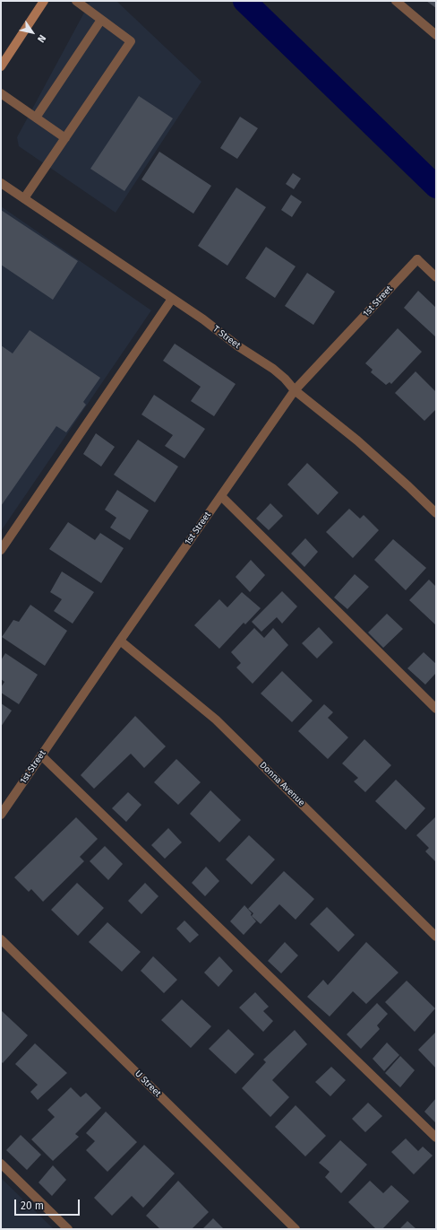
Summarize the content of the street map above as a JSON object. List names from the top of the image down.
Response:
{
  "streets": {
    "street": [
      "1st Street",
      "T Street",
      "Donna Avenue",
      "U Street"
    ]
  },
  "crossings": [
    ["1st Street", "T Street"],
    ["1st Street", "Donna Avenue"]
  ],
  "scale_bar": "20 m",
  "north": "bottom right"
}
